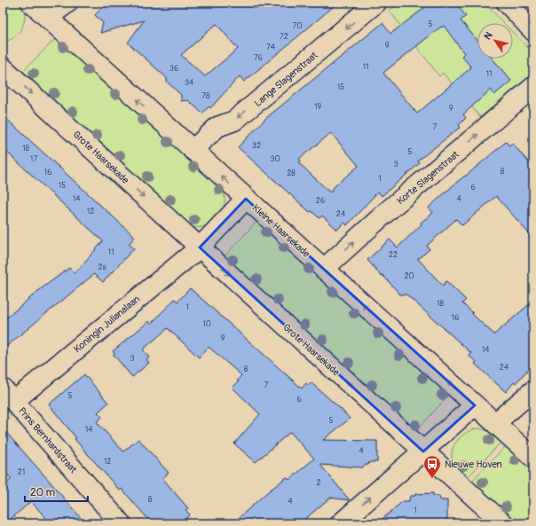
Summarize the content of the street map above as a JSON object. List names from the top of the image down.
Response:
{
  "streets": {
    "street": [
      "Lange Slagenstraat",
      "Grote Haarsekade",
      "Korte Slagenstraat",
      "Kleine Haarsekade",
      "Koningin Julianalaan",
      "Prins Bernhardstraat"
    ]
  },
  "crossings": [
    ["Lange Slagenstraat", "Kleine Haarsekade"],
    ["Grote Haarsekade", "Koningin Julianalaan"],
    ["Korte Slagenstraat", "Kleine Haarsekade"],
    ["Koningin Julianalaan", "Prins Bernhardstraat"]
  ],
  "one_way": [
    "Lange Slagenstraat",
    "Grote Haarsekade",
    "Korte Slagenstraat",
    "Kleine Haarsekade"
  ],
  "places": {
    "bus stop": ["Nieuwe Hoven"]
  },
  "house_numbers": [
    "5",
    "70",
    "72",
    "9",
    "74",
    "76",
    "11",
    "36",
    "11",
    "34",
    "15",
    "78",
    "19",
    "9",
    "7",
    "32",
    "18",
    "5",
    "17",
    "30",
    "3",
    "8",
    "16",
    "28",
    "1",
    "15",
    "6",
    "14",
    "4",
    "26",
    "12",
    "24",
    "11",
    "22",
    "2a",
    "20",
    "18",
    "1",
    "16",
    "10",
    "9",
    "14",
    "3",
    "24",
    "8",
    "7",
    "5",
    "6",
    "5",
    "14",
    "4",
    "12",
    "21",
    "2",
    "8",
    "4",
    "1"
  ],
  "scale_bar": "20 m",
  "north": "top left"
}
